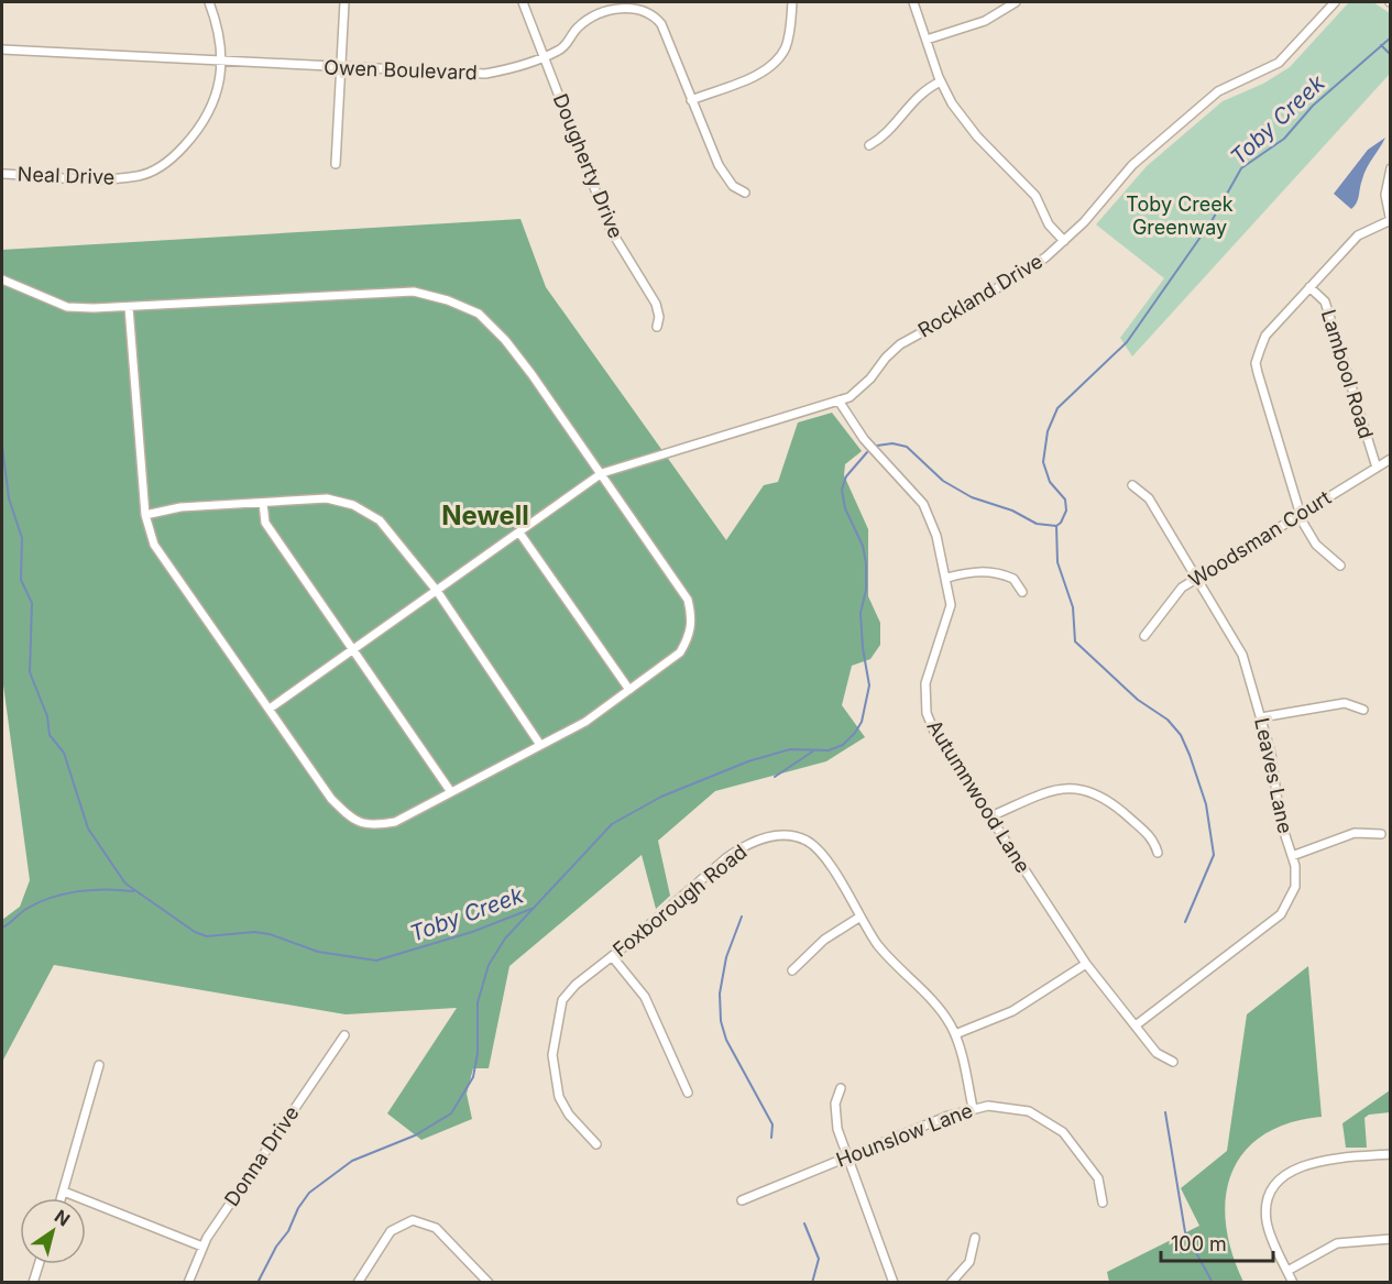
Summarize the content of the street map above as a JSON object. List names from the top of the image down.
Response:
{
  "streets": {
    "street": [
      "Owen Boulevard",
      "Dougherty Drive",
      "Neal Drive",
      "Rockland Drive",
      "Lambool Road",
      "Woodsman Court",
      "Leaves Lane",
      "Autumnwood Lane",
      "Foxborough Road",
      "Hounslow Lane",
      "Donna Drive"
    ]
  },
  "crossings": [
    ["Owen Boulevard", "Dougherty Drive"],
    ["Owen Boulevard", "Neal Drive"],
    ["Rockland Drive", "Autumnwood Lane"],
    ["Lambool Road", "Woodsman Court"],
    ["Woodsman Court", "Leaves Lane"],
    ["Leaves Lane", "Autumnwood Lane"],
    ["Foxborough Road", "Hounslow Lane"]
  ],
  "districts": ["Newell"],
  "water": ["Toby Creek"],
  "parks": ["Toby Creek Greenway"],
  "scale_bar": "100 m",
  "north": "top right"
}
